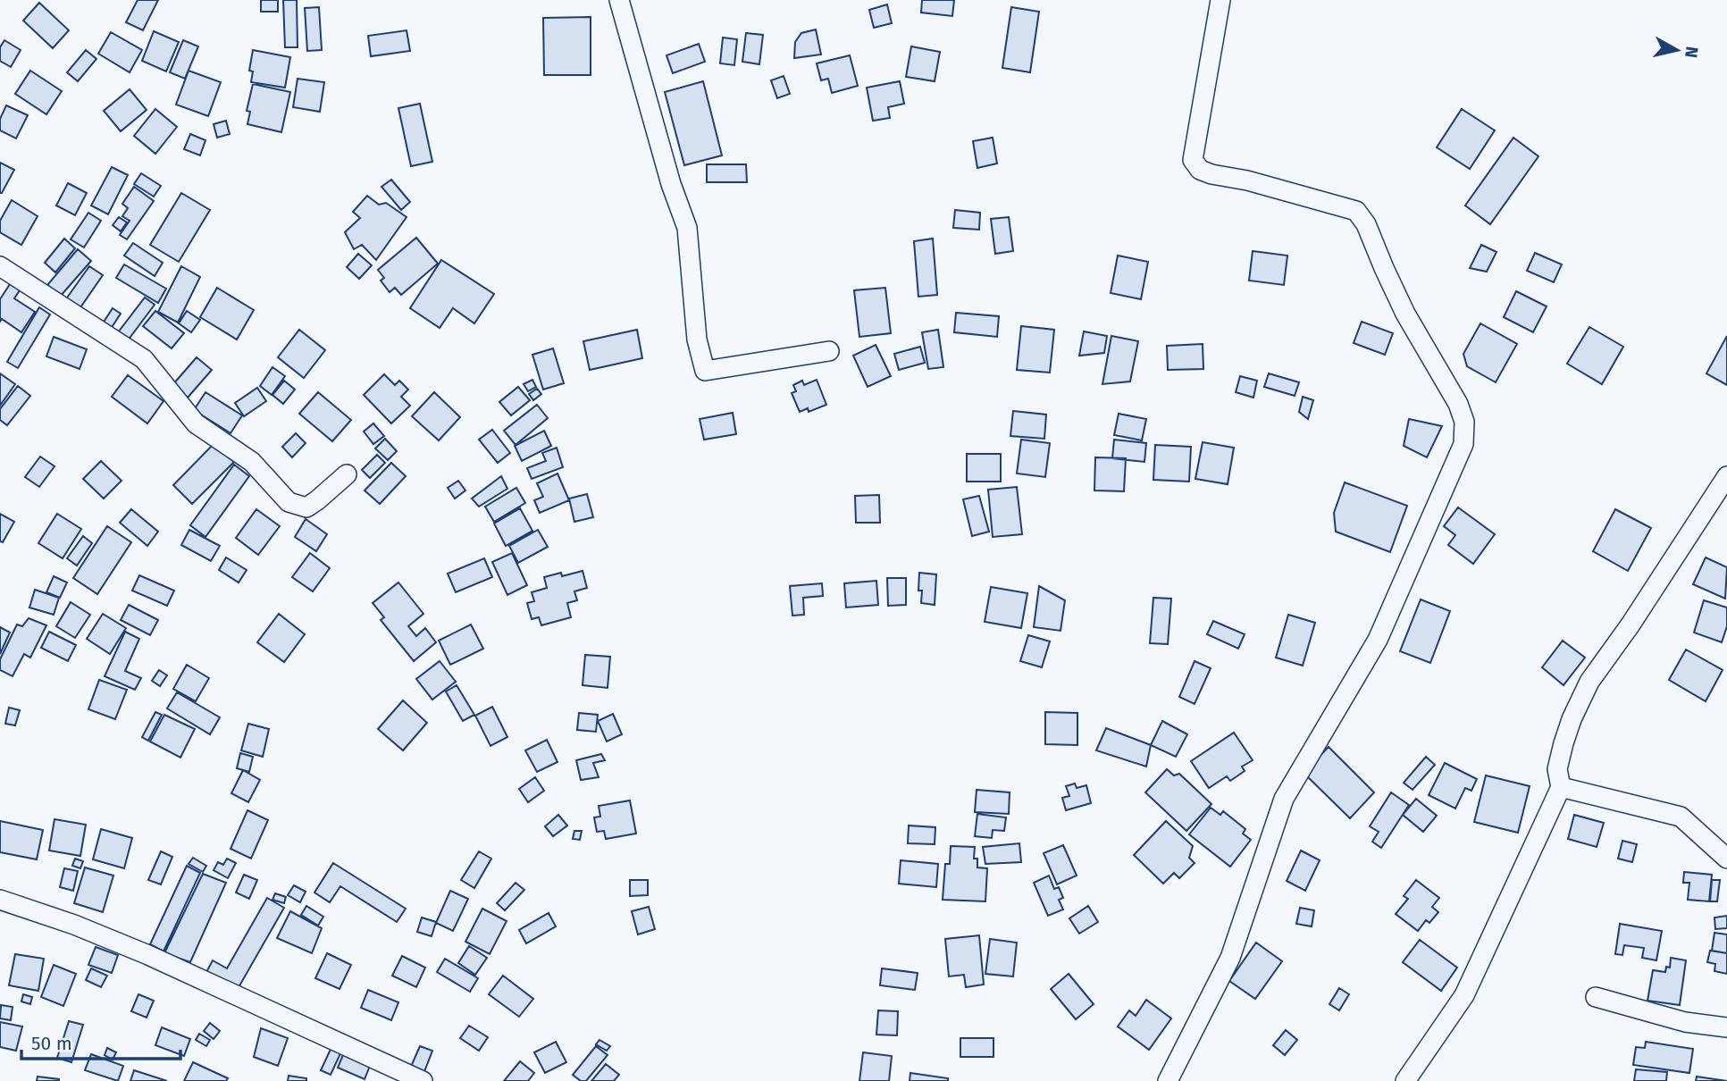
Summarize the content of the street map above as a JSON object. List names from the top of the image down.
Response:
{
  "scale_bar": "50 m",
  "north": "right"
}
